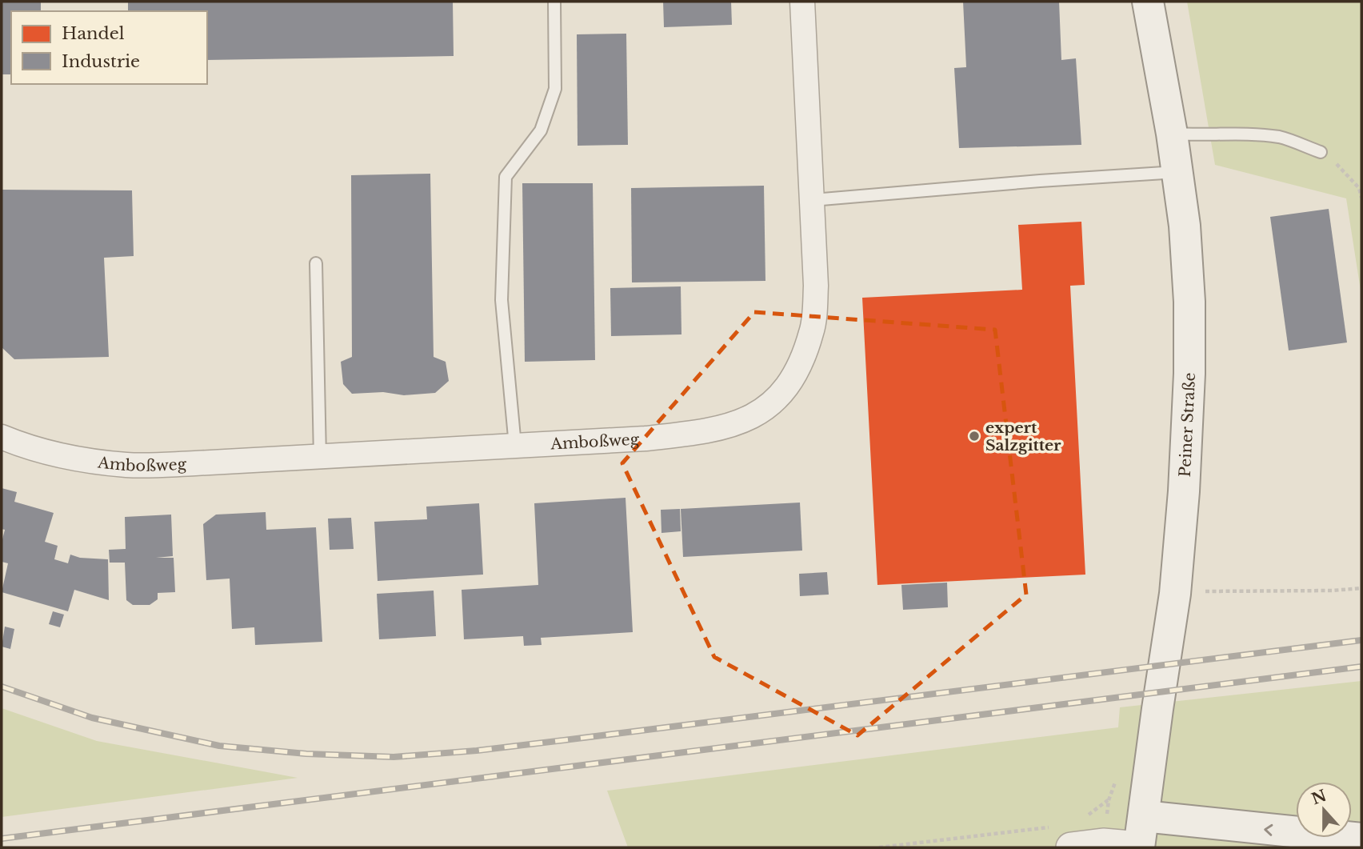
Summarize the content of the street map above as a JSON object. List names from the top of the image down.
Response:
{
  "streets": {
    "main road": ["Peiner Straße"],
    "street": ["Amboßweg"]
  },
  "places": ["expert Salzgitter"],
  "legend": ["Handel", "Industrie"],
  "north": "top"
}
